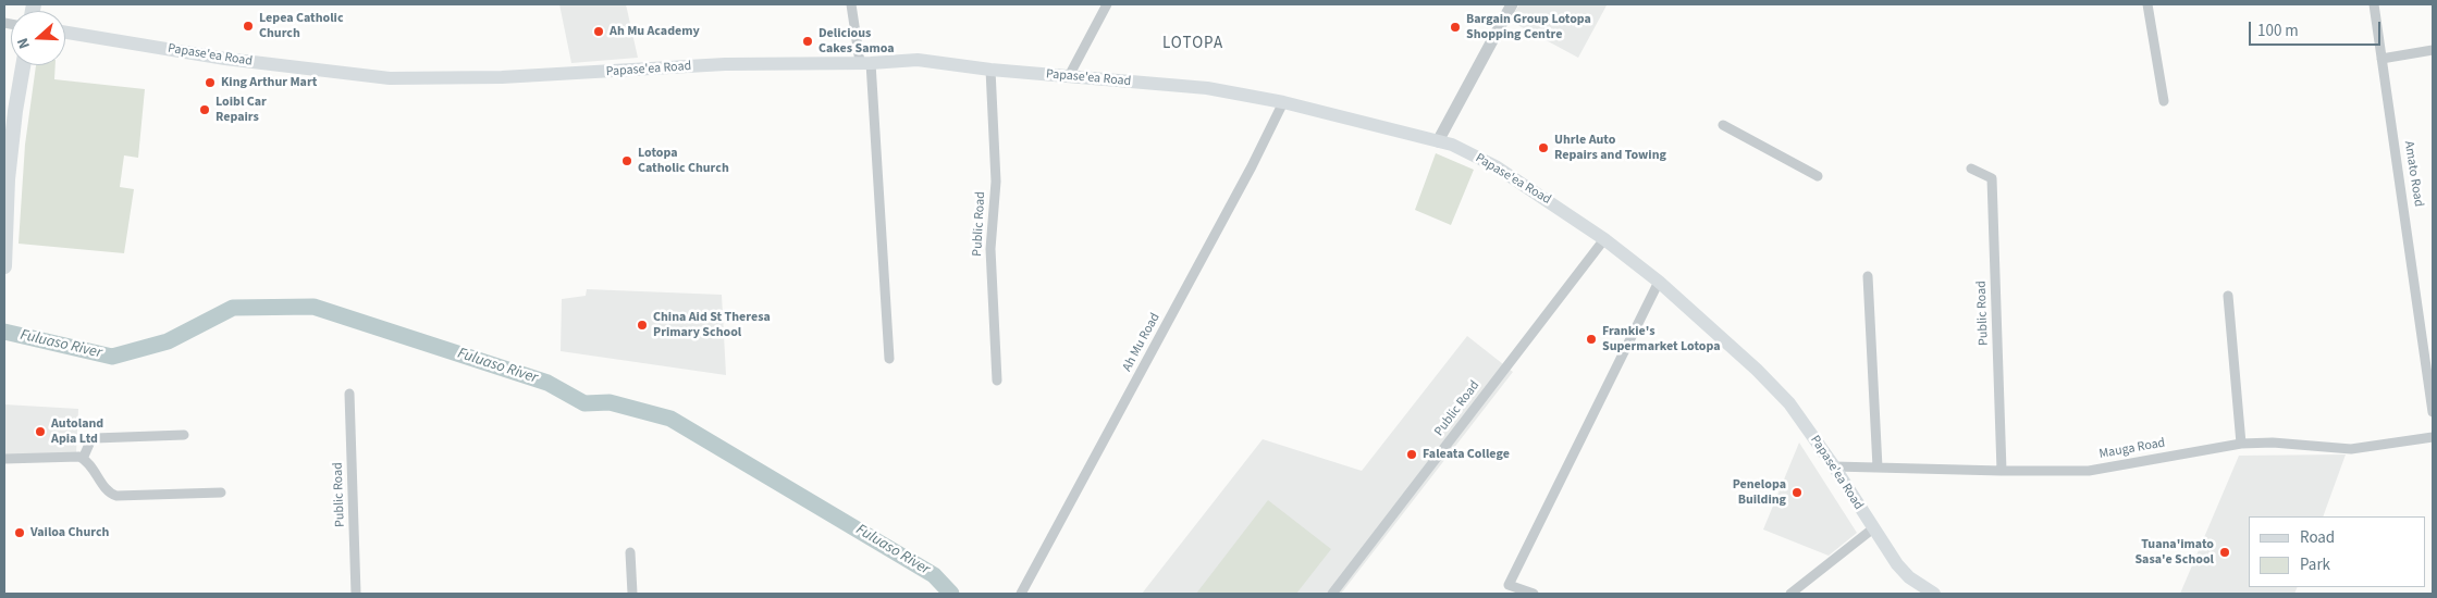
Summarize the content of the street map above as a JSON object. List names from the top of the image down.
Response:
{
  "streets": {
    "main road": ["Papase'ea Road"],
    "street": [
      "Amato Road",
      "Public Road",
      "Ah Mu Road",
      "Mauga Road"
    ]
  },
  "crossings": [
    ["Papase'ea Road", "Public Road"],
    ["Papase'ea Road", "Ah Mu Road"],
    ["Papase'ea Road", "Mauga Road"],
    ["Public Road", "Mauga Road"]
  ],
  "districts": ["LOTOPA"],
  "water": ["Fuluaso River"],
  "places": [
    "Lepea Catholic Church",
    "Bargain Group Lotopa Shopping Centre",
    "Ah Mu Academy",
    "Delicious Cakes Samoa",
    "King Arthur Mart",
    "Loibl Car Repairs",
    "Uhrle Auto Repairs and Towing",
    "Lotopa Catholic Church",
    "China Aid St Theresa Primary School",
    "Frankie's Supermarket Lotopa",
    "Autoland Apia Ltd",
    "Faleata College",
    "Penelopa Building",
    "Vailoa Church",
    "Tuana'imato Sasa'e School"
  ],
  "legend": ["Road", "Park"],
  "scale_bar": "100 m",
  "north": "left"
}
